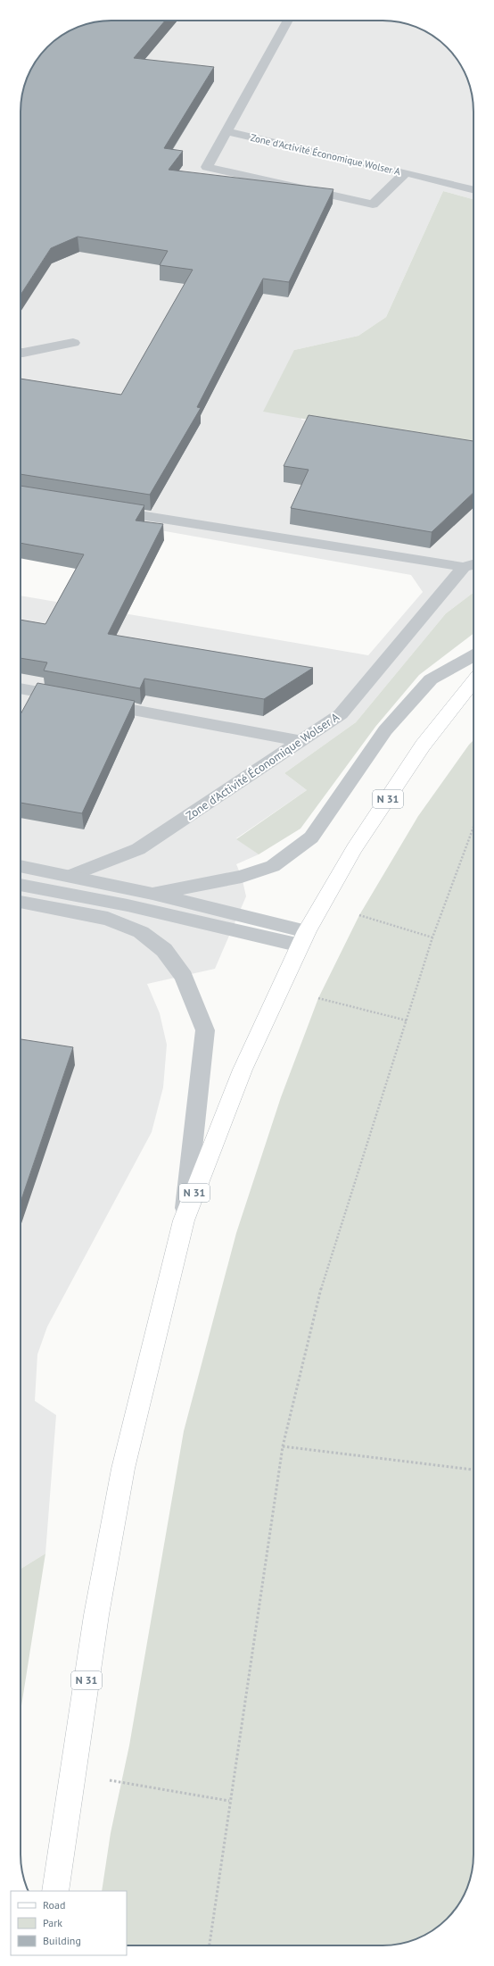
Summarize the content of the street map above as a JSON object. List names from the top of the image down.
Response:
{
  "streets": {
    "main road": ["N 31"],
    "street": ["Zone d'Activité Économique Wolser A"]
  },
  "legend": ["Road", "Park", "Building"]
}
